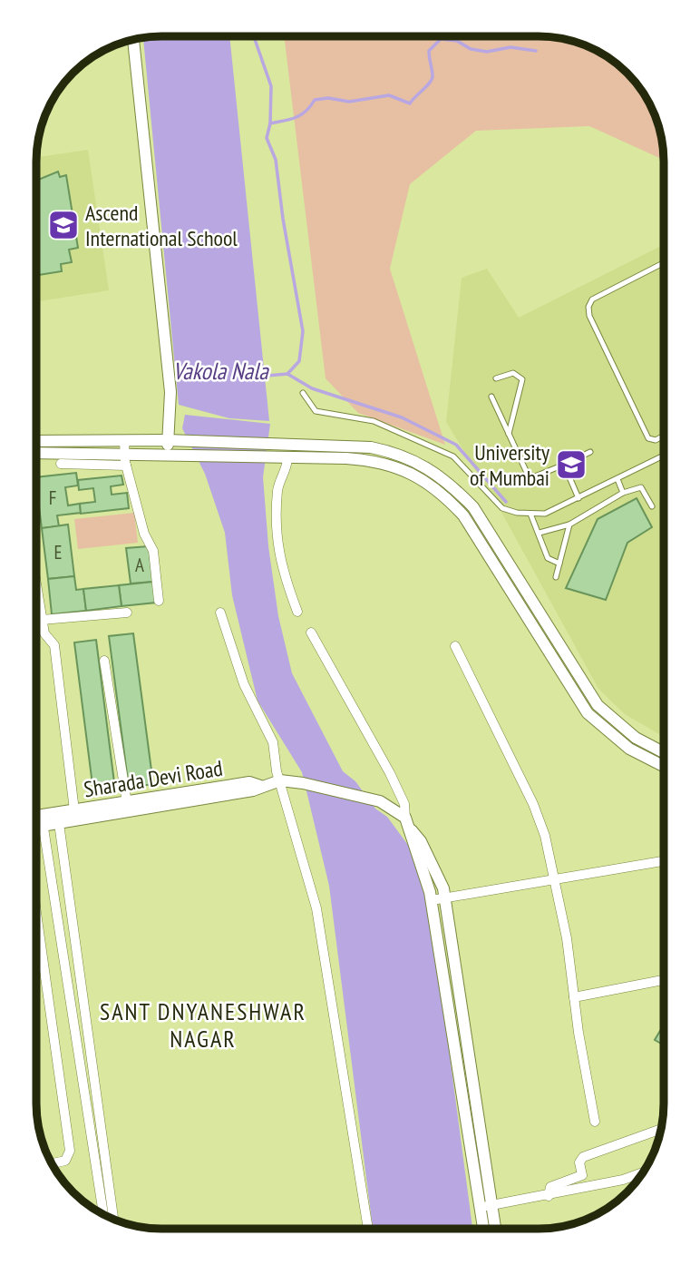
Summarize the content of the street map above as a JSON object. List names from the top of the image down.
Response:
{
  "streets": {
    "street": ["Sharada Devi Road"]
  },
  "districts": ["SANT DNYANESHWAR NAGAR"],
  "water": ["Vakola Nala"],
  "places": {
    "school or university": ["Ascend International School", "University of Mumbai"]
  },
  "house_numbers": ["F", "E", "A"]
}
